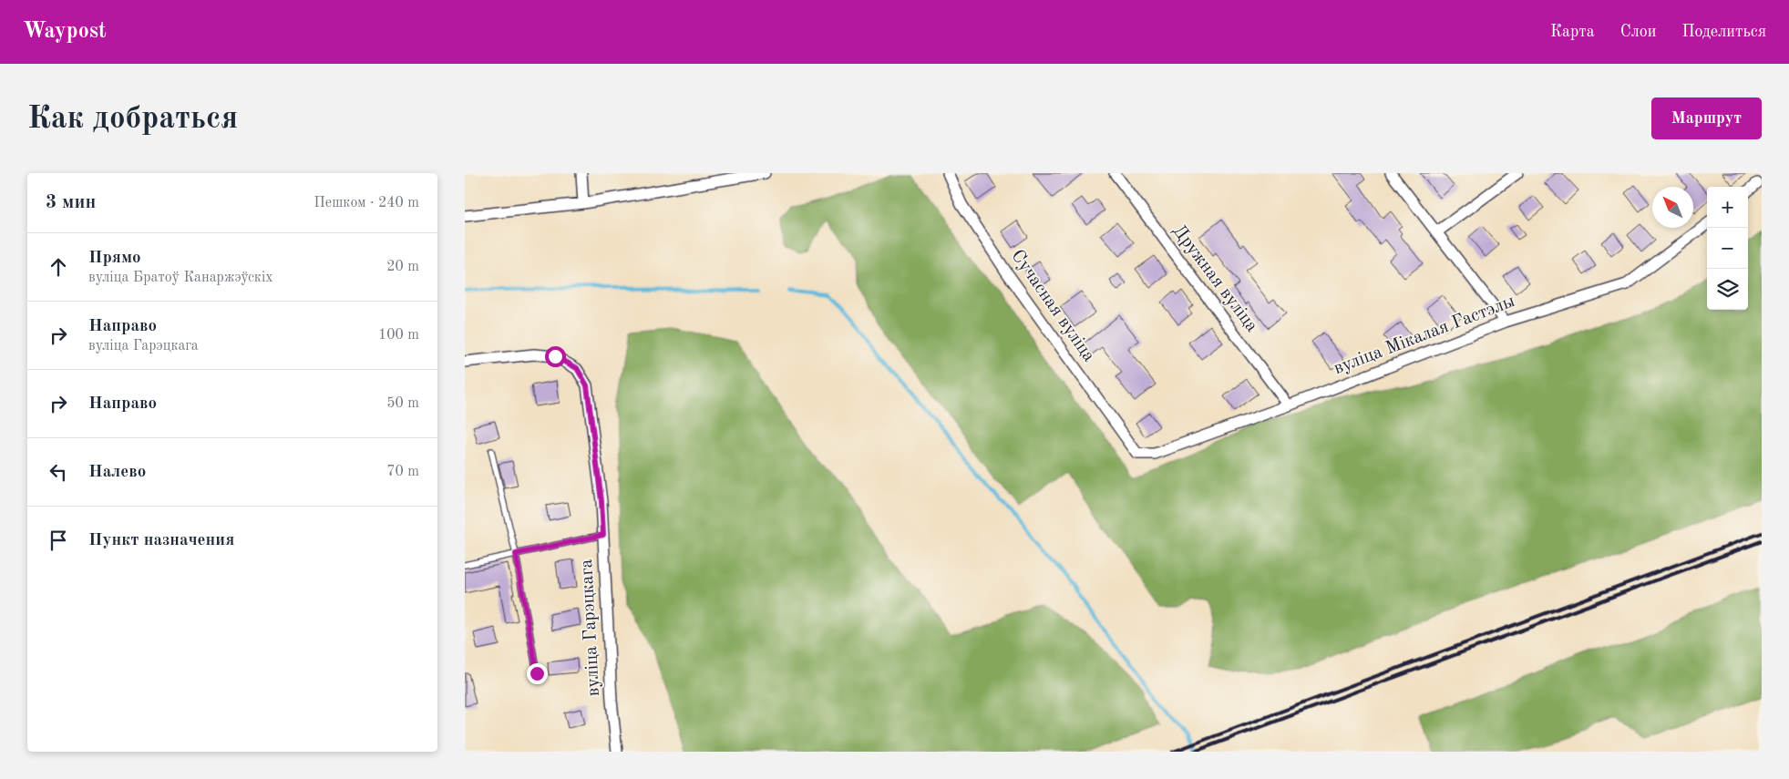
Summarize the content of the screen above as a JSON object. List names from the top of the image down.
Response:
{
  "streets": {
    "street": [
      "Дружная вуліца",
      "Сучасная вуліца",
      "вуліца Мікалая Гастэлы",
      "вуліца Гарэцкага"
    ]
  },
  "crossings": [
    ["Дружная вуліца", "вуліца Мікалая Гастэлы"],
    ["Сучасная вуліца", "вуліца Мікалая Гастэлы"]
  ],
  "north": "top left",
  "page": {
    "header": "Waypost",
    "nav": ["Карта", "Слои", "Поделиться"],
    "buttons": "Маршрут",
    "title": "Как добраться",
    "heading": ["3 мин", "Пешком · 240 m"],
    "map_buttons": ["+", "−"],
    "list": [
      ["Прямо", "вуліца Братоў Канаржэўскіх", "20 m"],
      ["Направо", "вуліца Гарэцкага", "100 m"],
      ["Направо", "50 m"],
      ["Налево", "70 m"],
      "Пункт назначения"
    ]
  }
}
